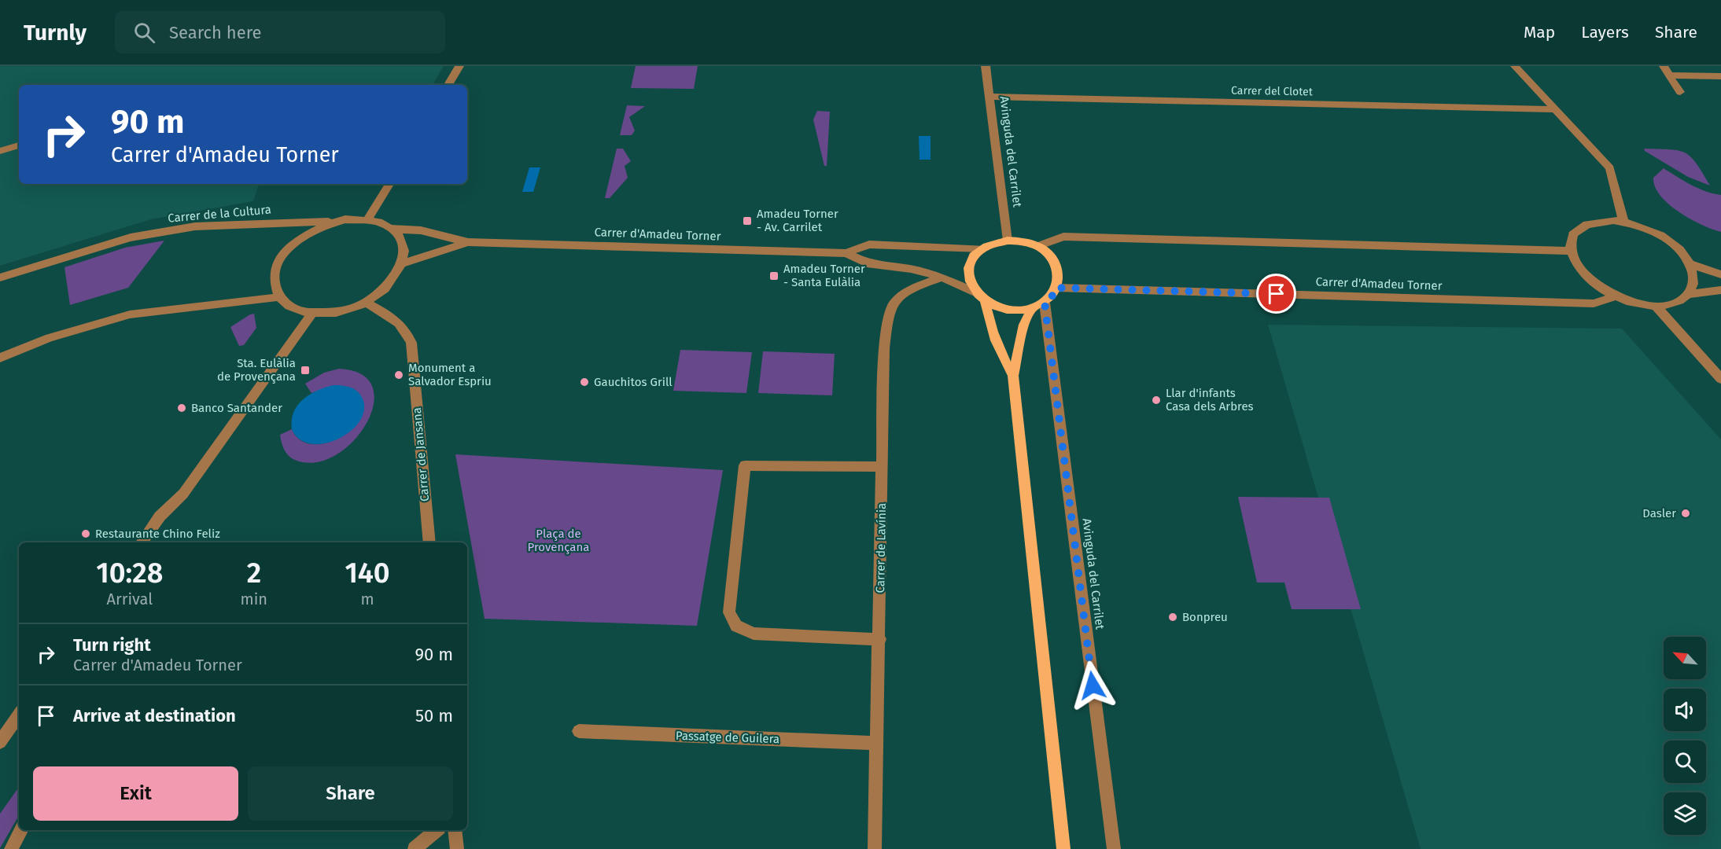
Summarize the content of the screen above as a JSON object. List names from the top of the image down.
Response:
{
  "streets": {
    "street": [
      "Carrer del Clotet",
      "Avinguda del Carrilet",
      "Carrer de la Cultura",
      "Carrer d'Amadeu Torner",
      "Carrer de Jansana",
      "Carrer de Lavínia",
      "Passatge de Guilera"
    ]
  },
  "crossings": [
    ["Carrer del Clotet", "Avinguda del Carrilet"],
    ["Avinguda del Carrilet", "Carrer d'Amadeu Torner"],
    ["Carrer de la Cultura", "Carrer d'Amadeu Torner"],
    ["Carrer de la Cultura", "Carrer de Jansana"],
    ["Carrer d'Amadeu Torner", "Carrer de Jansana"],
    ["Carrer d'Amadeu Torner", "Carrer de Lavínia"],
    ["Carrer de Lavínia", "Passatge de Guilera"]
  ],
  "parks": ["Plaça de Provençana"],
  "places": {
    "transit": ["Amadeu Torner - Av. Carrilet", "Amadeu Torner - Santa Eulàlia", "Sta. Eulàlia de Provençana"],
    "other": [
      "Monument a Salvador Espriu",
      "Gauchitos Grill",
      "Llar d'infants Casa dels Arbres",
      "Banco Santander",
      "Dasler",
      "Restaurante Chino Feliz",
      "Bonpreu"
    ]
  },
  "north": "top left",
  "page": {
    "header": "Turnly",
    "search": "Search here",
    "nav": ["Map", "Layers", "Share"],
    "turn": ["90 m", "Carrer d'Amadeu Torner"],
    "eta": [
      "10:28",
      "Arrival",
      "2",
      "min",
      "140",
      "m"
    ],
    "list": [
      {
        "name": "Turn right",
        "note": "Carrer d'Amadeu Torner",
        "value": "90 m"
      },
      {
        "name": "Arrive at destination",
        "value": "50 m"
      }
    ],
    "buttons": ["Exit", "Share"]
  }
}
